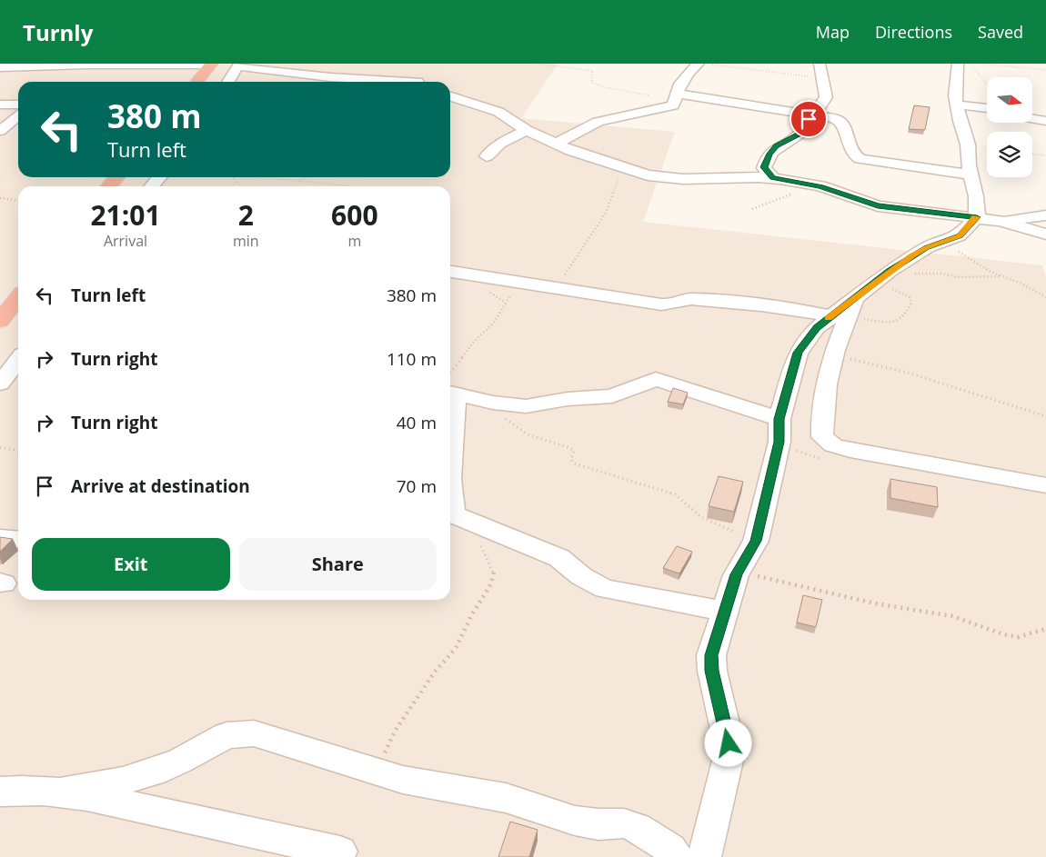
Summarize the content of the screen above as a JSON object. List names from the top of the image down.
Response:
{
  "north": "right",
  "page": {
    "header": "Turnly",
    "nav": ["Map", "Directions", "Saved"],
    "turn": ["380 m", "Turn left"],
    "eta": [
      "21:01",
      "Arrival",
      "2",
      "min",
      "600",
      "m"
    ],
    "list": [
      {
        "name": "Turn left",
        "value": "380 m"
      },
      {
        "name": "Turn right",
        "value": "110 m"
      },
      {
        "name": "Turn right",
        "value": "40 m"
      },
      {
        "name": "Arrive at destination",
        "value": "70 m"
      }
    ],
    "buttons": ["Exit", "Share"]
  }
}
